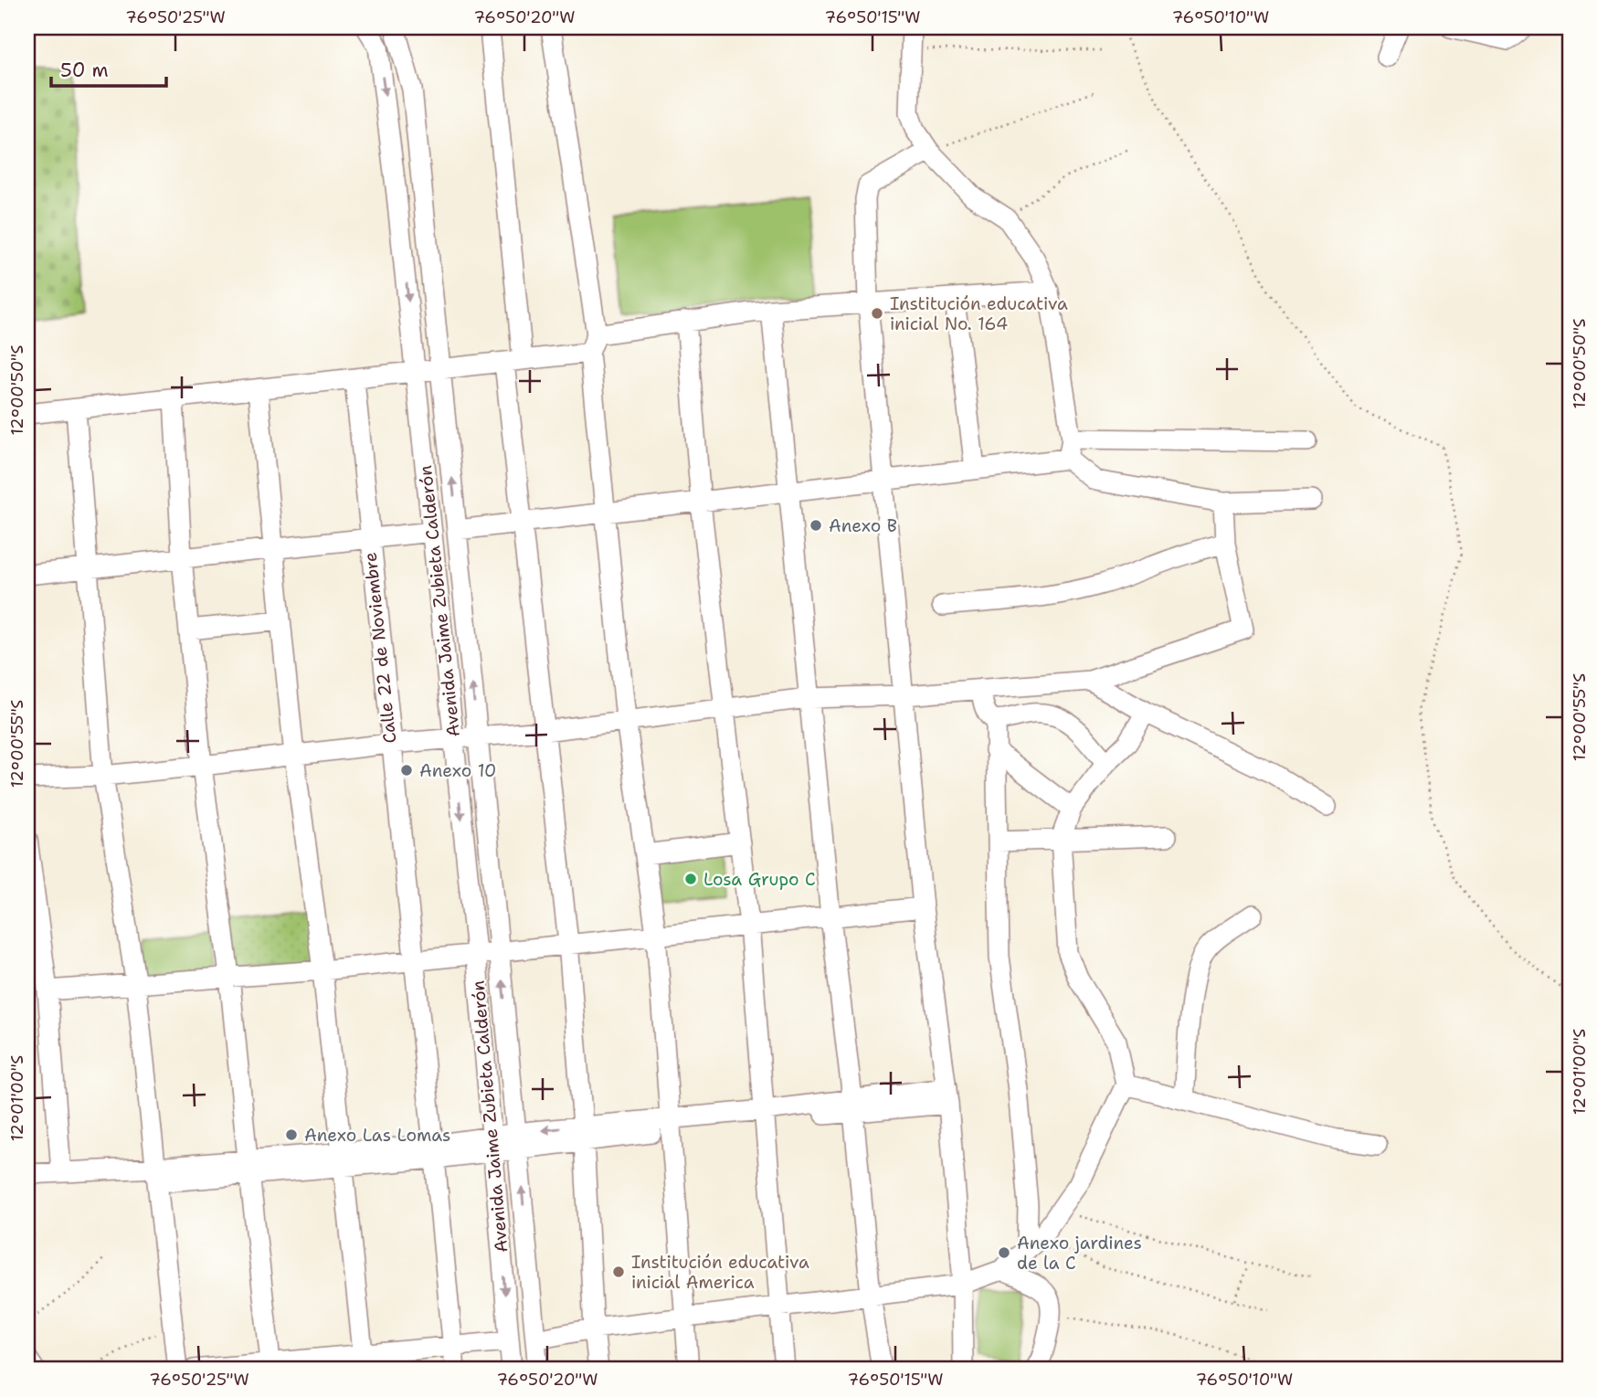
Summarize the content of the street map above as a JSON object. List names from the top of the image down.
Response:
{
  "streets": {
    "street": ["Avenida Jaime Zubieta Calderón", "Calle 22 de Noviembre"]
  },
  "places": [
    "Institución educativa inicial No. 164",
    "Anexo B",
    "Anexo 10",
    "Losa Grupo C",
    "Anexo Las Lomas",
    "Anexo jardines de la C",
    "Institución educativa inicial America"
  ],
  "scale_bar": "50 m",
  "coordinates": [
    "76°50'25\"W",
    "76°50'20\"W",
    "76°50'15\"W",
    "76°50'10\"W",
    "12°00'50\"S",
    "12°00'55\"S",
    "12°01'00\"S"
  ]
}
